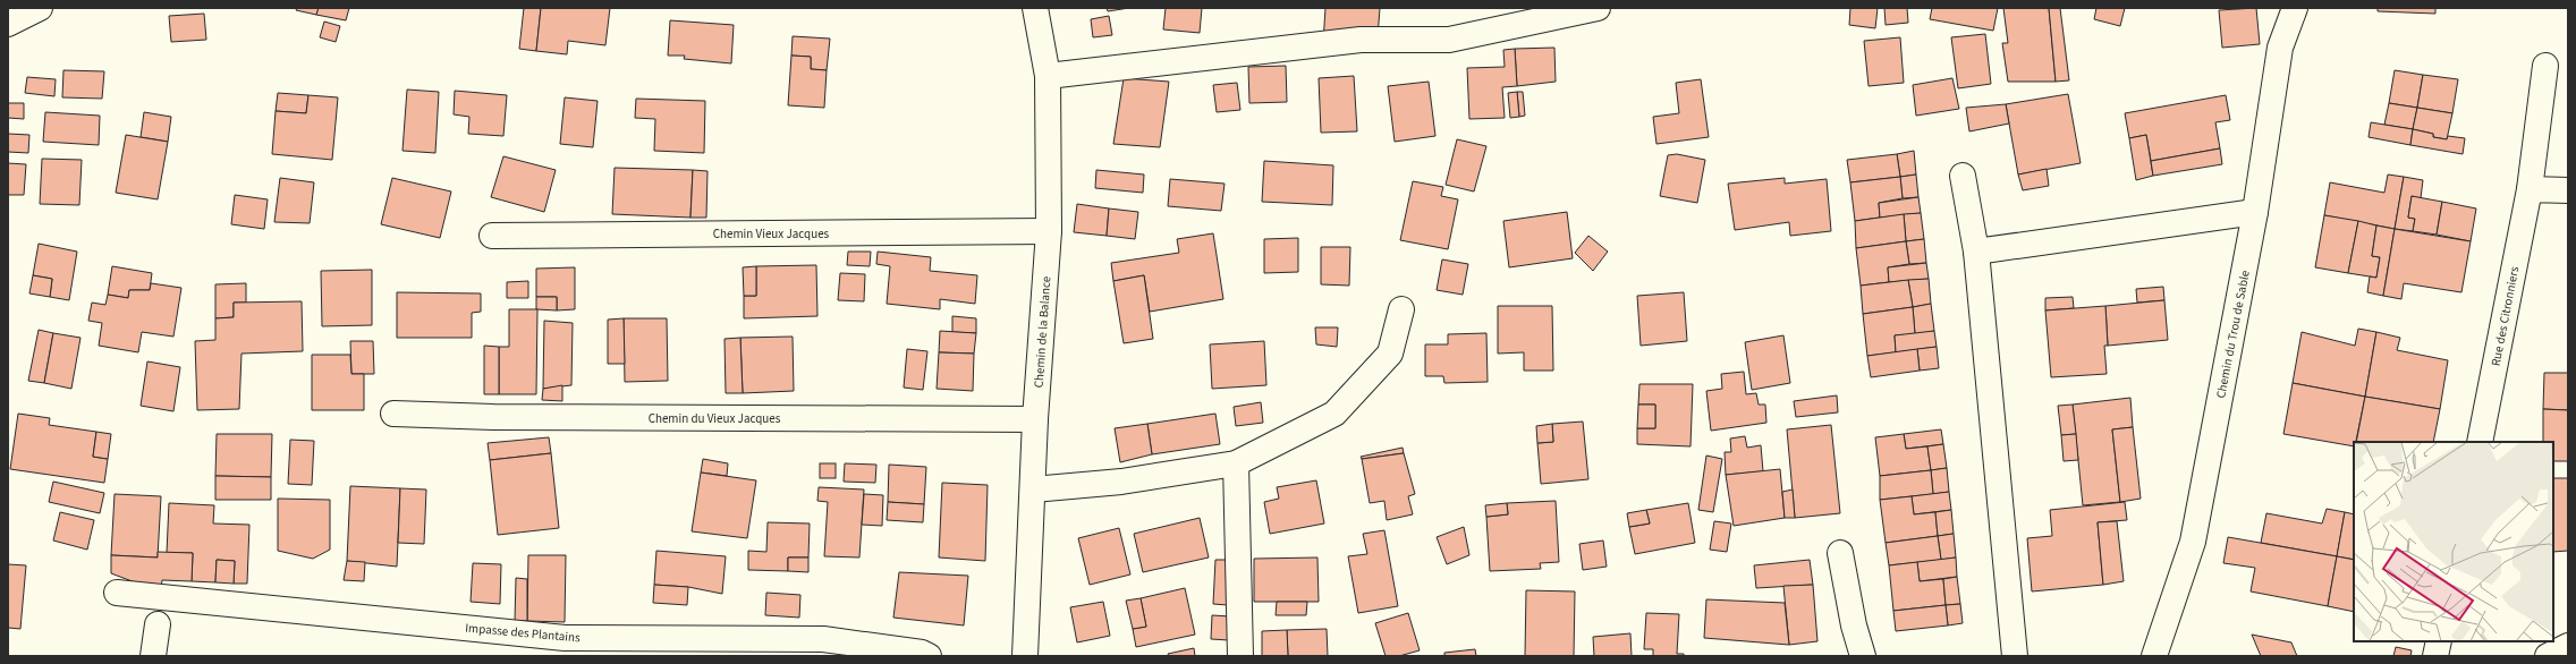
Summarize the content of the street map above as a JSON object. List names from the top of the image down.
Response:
{
  "streets": {
    "street": [
      "Chemin Vieux Jacques",
      "Rue des Citronniers",
      "Chemin de la Balance",
      "Chemin du Trou de Sable",
      "Chemin du Vieux Jacques",
      "Impasse des Plantains"
    ]
  },
  "crossings": [
    ["Chemin Vieux Jacques", "Chemin de la Balance"],
    ["Chemin de la Balance", "Chemin du Vieux Jacques"]
  ]
}
